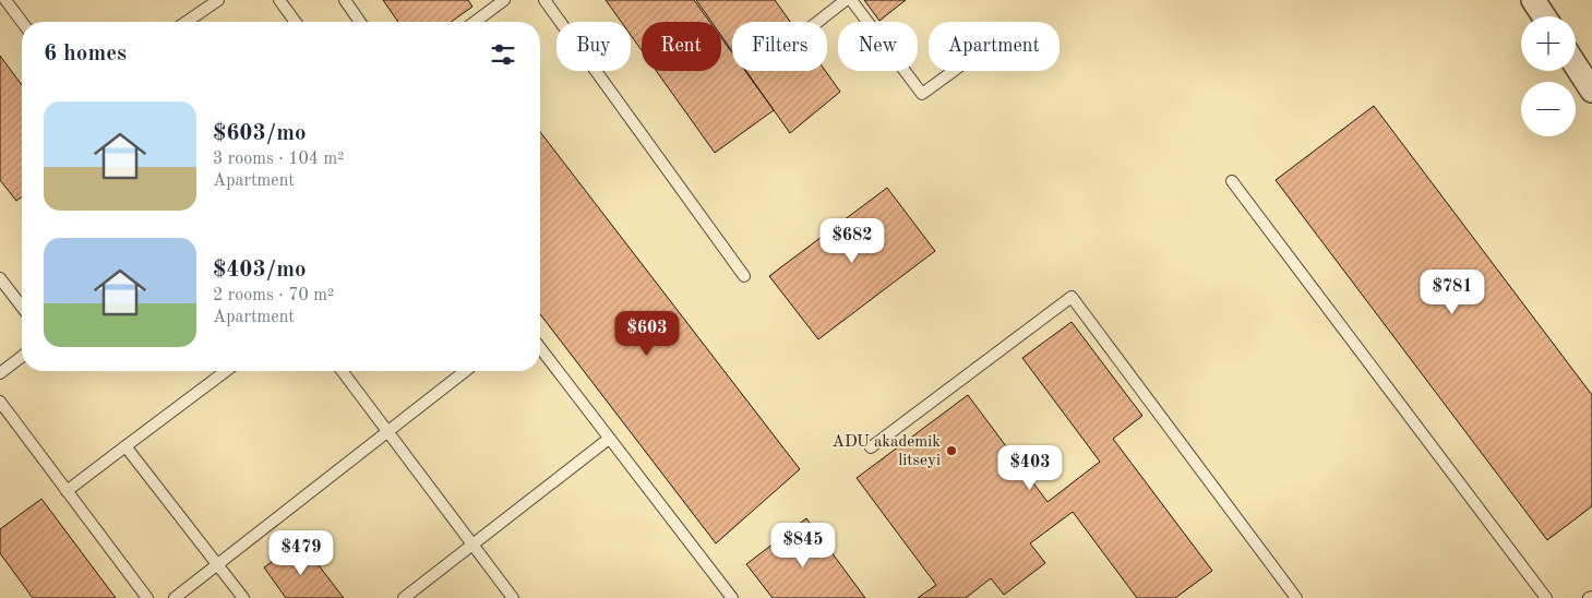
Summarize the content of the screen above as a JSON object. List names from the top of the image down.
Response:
{
  "places": ["ADU akademik litseyi"],
  "page": {
    "map_buttons": ["+", "−"],
    "chip": [
      "Buy",
      "Rent",
      "Filters",
      "New",
      "Apartment"
    ],
    "heading": "6 homes",
    "list": [
      {
        "name": "$603/mo",
        "note": "3 rooms · 104 m² · Apartment"
      },
      {
        "name": "$403/mo",
        "note": "2 rooms · 70 m² · Apartment"
      }
    ],
    "price": [
      "$682",
      "$781",
      "$603",
      "$403",
      "$845",
      "$479"
    ]
  }
}
